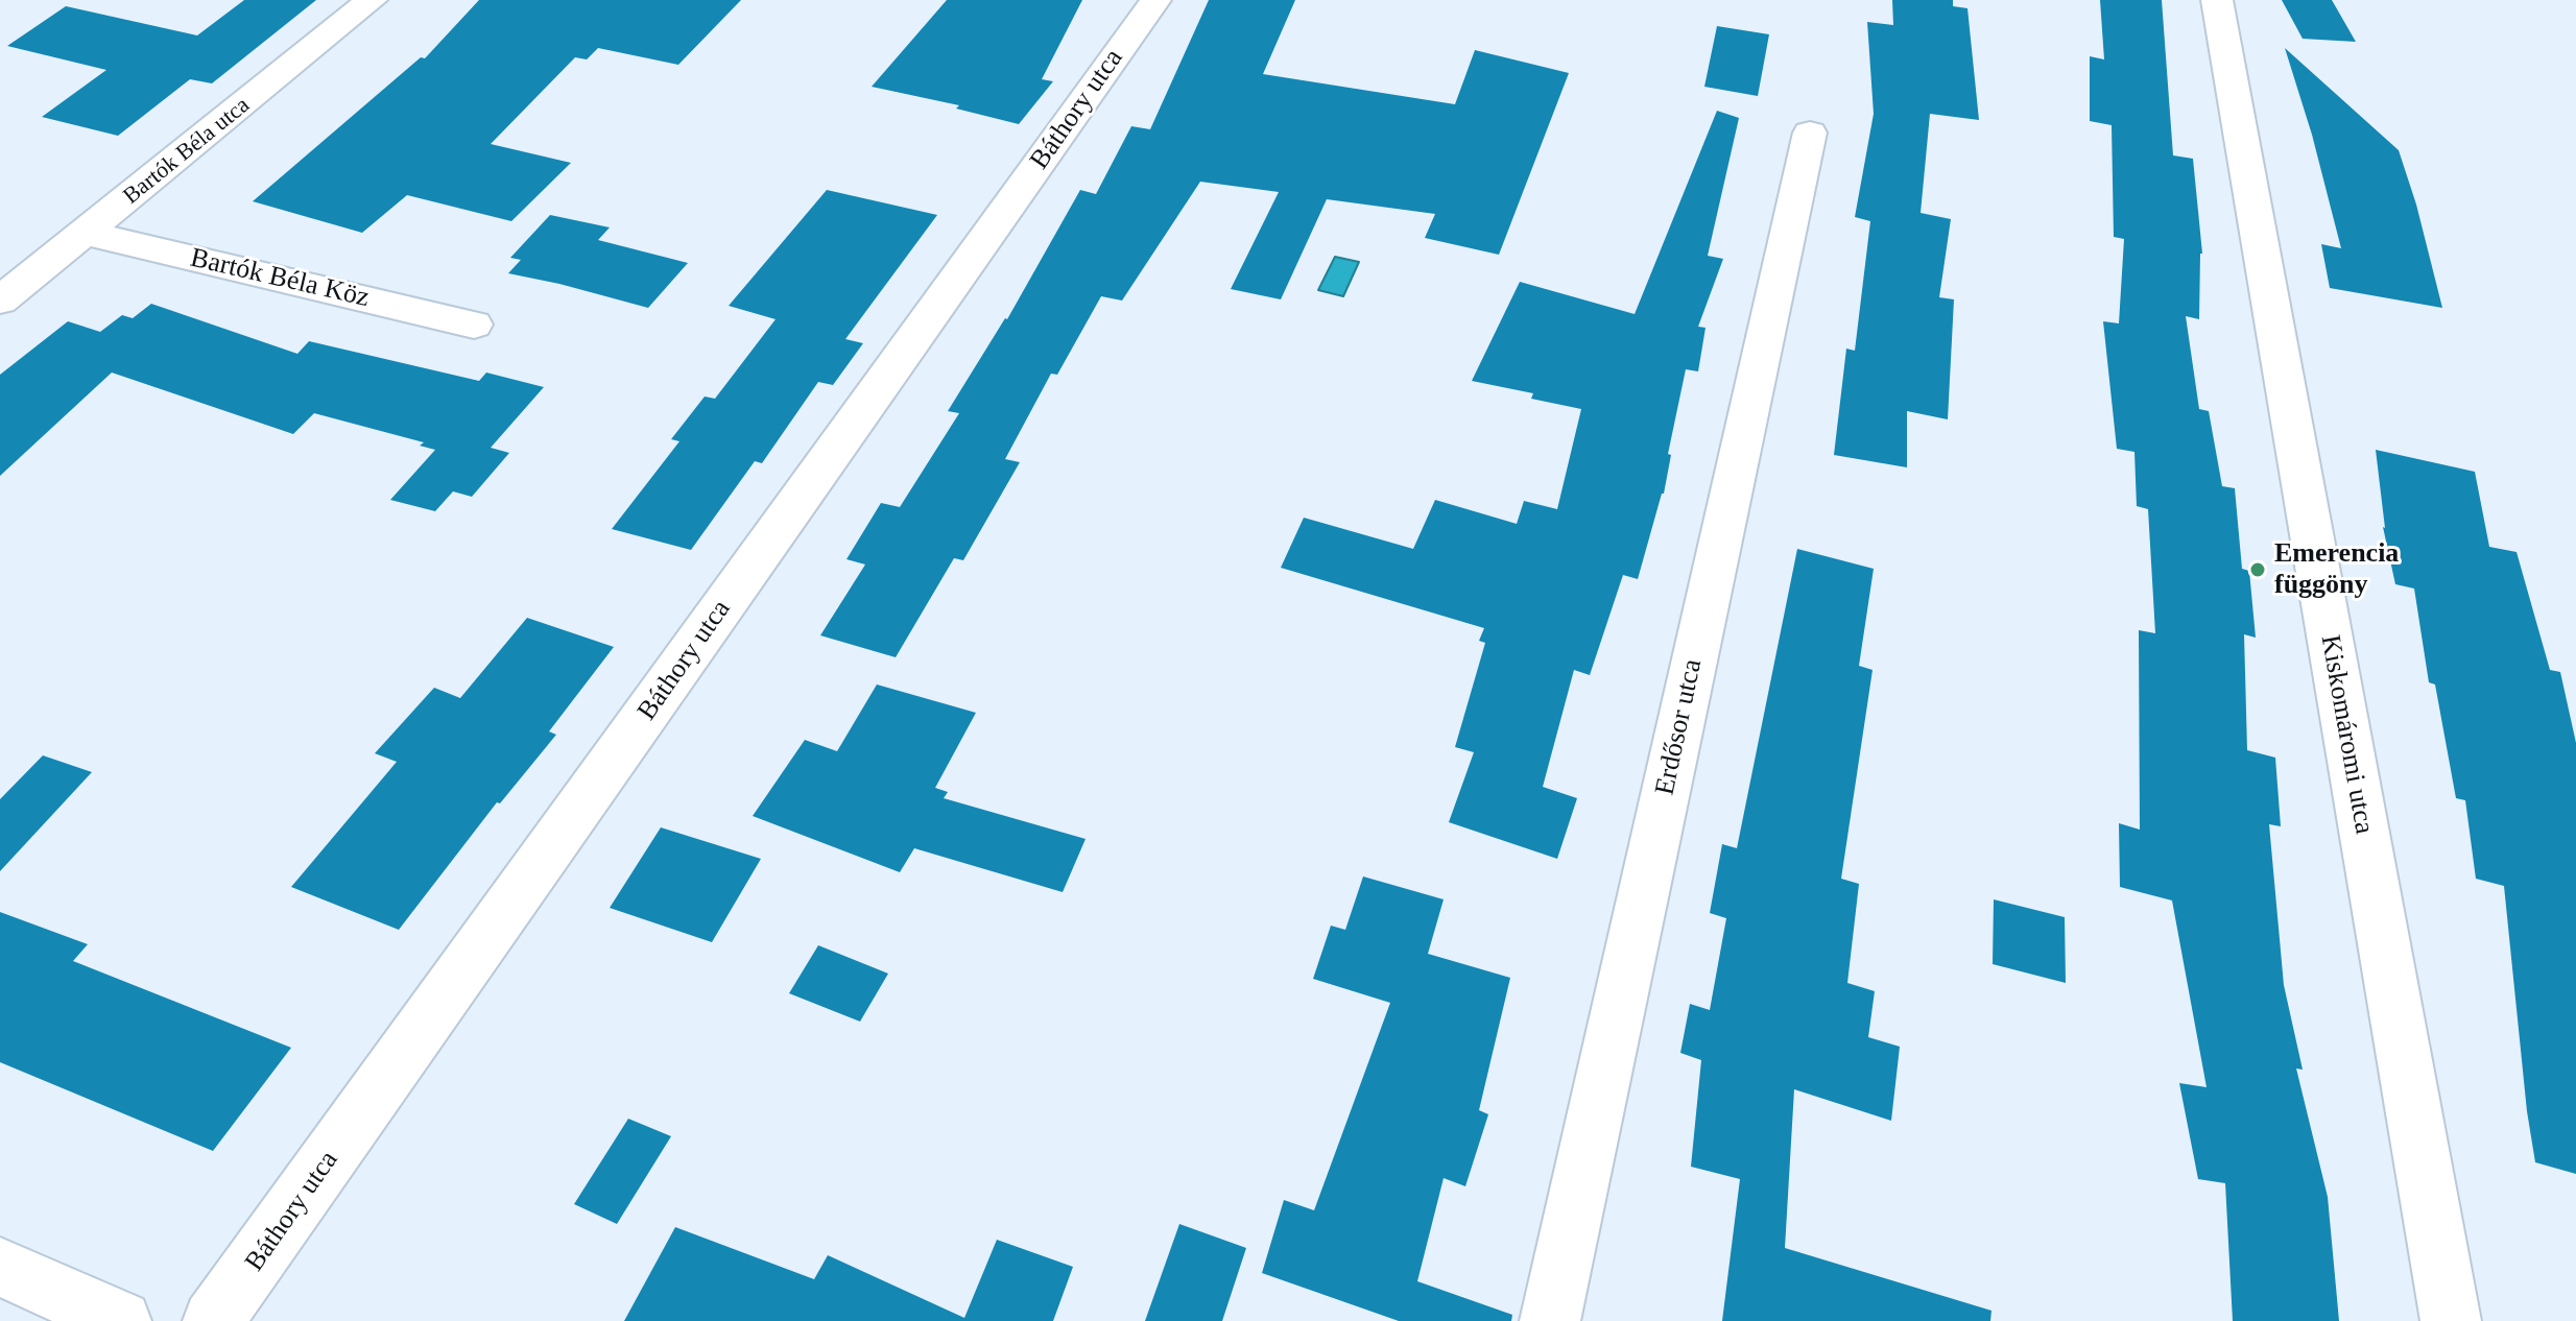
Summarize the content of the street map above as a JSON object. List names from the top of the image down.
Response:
{
  "streets": {
    "street": [
      "Báthory utca",
      "Bartók Béla utca",
      "Bartók Béla Köz",
      "Erdősor utca",
      "Kiskomáromi utca"
    ]
  },
  "crossings": [
    ["Bartók Béla utca", "Bartók Béla Köz"]
  ],
  "places": ["Emerencia függöny"]
}
